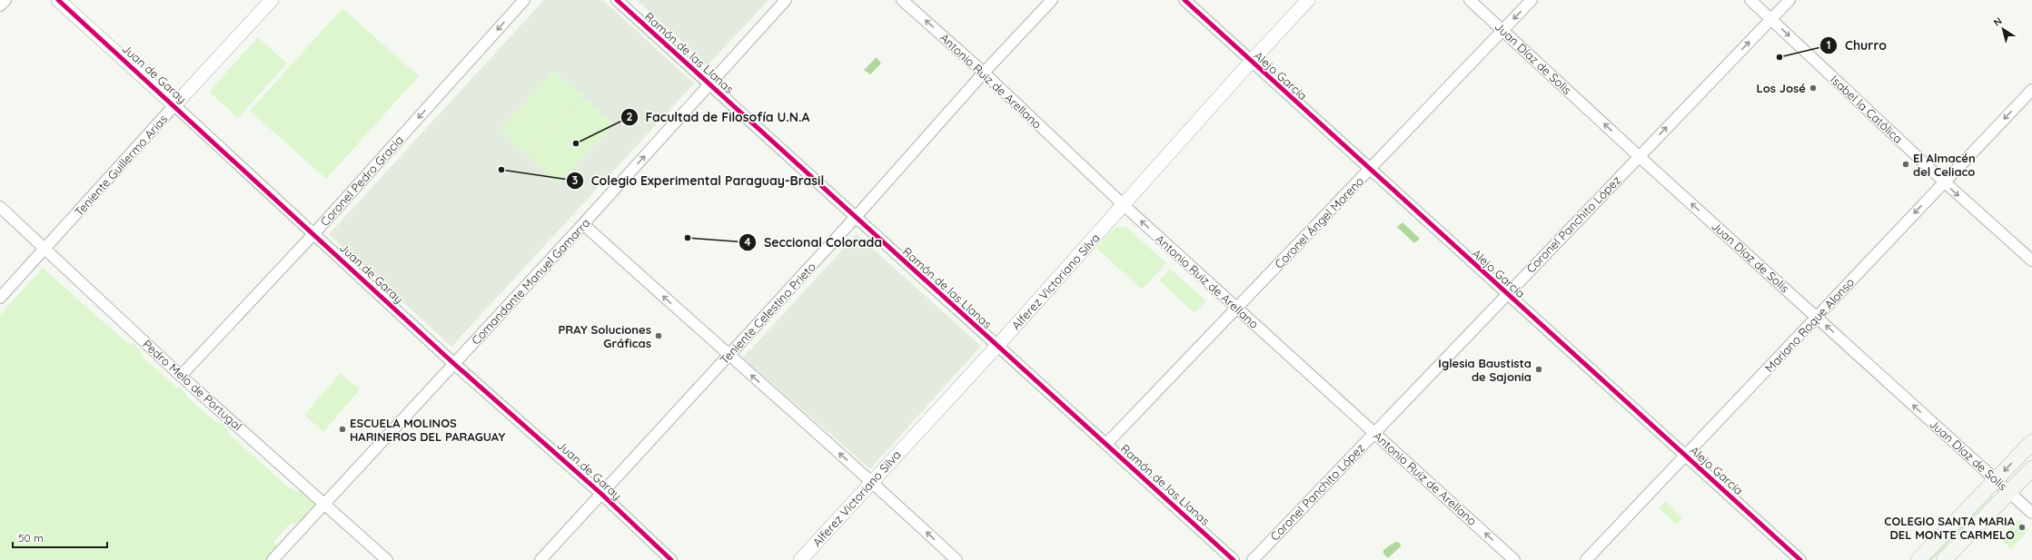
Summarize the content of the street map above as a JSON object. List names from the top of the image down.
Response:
{
  "streets": {
    "street": [
      "Ramón de las Llanas",
      "Juan Díaz de Solis",
      "Juan de Garay",
      "Alejo García",
      "Antonio Ruiz de Arellano",
      "Isabel la Católica",
      "Teniente Guillermo Arias",
      "Coronel Pedro Gracia",
      "Coronel Ángel Moreno",
      "Coronel Panchito López",
      "Comandante Manuel Gamarra",
      "Alferez Victoriano Silva",
      "Teniente Celestino Prieto",
      "Mariano Roque Alonso",
      "Pedro Melo de Portugal"
    ]
  },
  "crossings": [
    ["Ramón de las Llanas", "Coronel Ángel Moreno"],
    ["Ramón de las Llanas", "Comandante Manuel Gamarra"],
    ["Ramón de las Llanas", "Alferez Victoriano Silva"],
    ["Ramón de las Llanas", "Teniente Celestino Prieto"],
    ["Juan Díaz de Solis", "Coronel Ángel Moreno"],
    ["Juan Díaz de Solis", "Coronel Panchito López"],
    ["Juan Díaz de Solis", "Mariano Roque Alonso"],
    ["Juan de Garay", "Teniente Guillermo Arias"],
    ["Juan de Garay", "Coronel Pedro Gracia"],
    ["Juan de Garay", "Comandante Manuel Gamarra"],
    ["Juan de Garay", "Teniente Celestino Prieto"],
    ["Alejo García", "Coronel Ángel Moreno"],
    ["Alejo García", "Coronel Panchito López"],
    ["Alejo García", "Alferez Victoriano Silva"],
    ["Alejo García", "Mariano Roque Alonso"],
    ["Antonio Ruiz de Arellano", "Coronel Ángel Moreno"],
    ["Antonio Ruiz de Arellano", "Coronel Panchito López"],
    ["Antonio Ruiz de Arellano", "Alferez Victoriano Silva"],
    ["Antonio Ruiz de Arellano", "Teniente Celestino Prieto"],
    ["Isabel la Católica", "Coronel Panchito López"],
    ["Isabel la Católica", "Mariano Roque Alonso"],
    ["Teniente Guillermo Arias", "Pedro Melo de Portugal"],
    ["Coronel Pedro Gracia", "Pedro Melo de Portugal"],
    ["Comandante Manuel Gamarra", "Pedro Melo de Portugal"]
  ],
  "one_way": [
    "Juan Díaz de Solis",
    "Antonio Ruiz de Arellano",
    "Isabel la Católica",
    "Coronel Pedro Gracia",
    "Mariano Roque Alonso"
  ],
  "places": [
    "Churro",
    "Los José",
    "Facultad de Filosofía U.N.A",
    "El Almacén del Celiaco",
    "Colegio Experimental Paraguay-Brasil",
    "Seccional Colorada",
    "PRAY Soluciones Gráficas",
    "Iglesia Baustista de Sajonia",
    "ESCUELA MOLINOS HARINEROS DEL PARAGUAY",
    "COLEGIO SANTA MARIA DEL MONTE CARMELO"
  ],
  "scale_bar": "50 m",
  "north": "top left"
}
